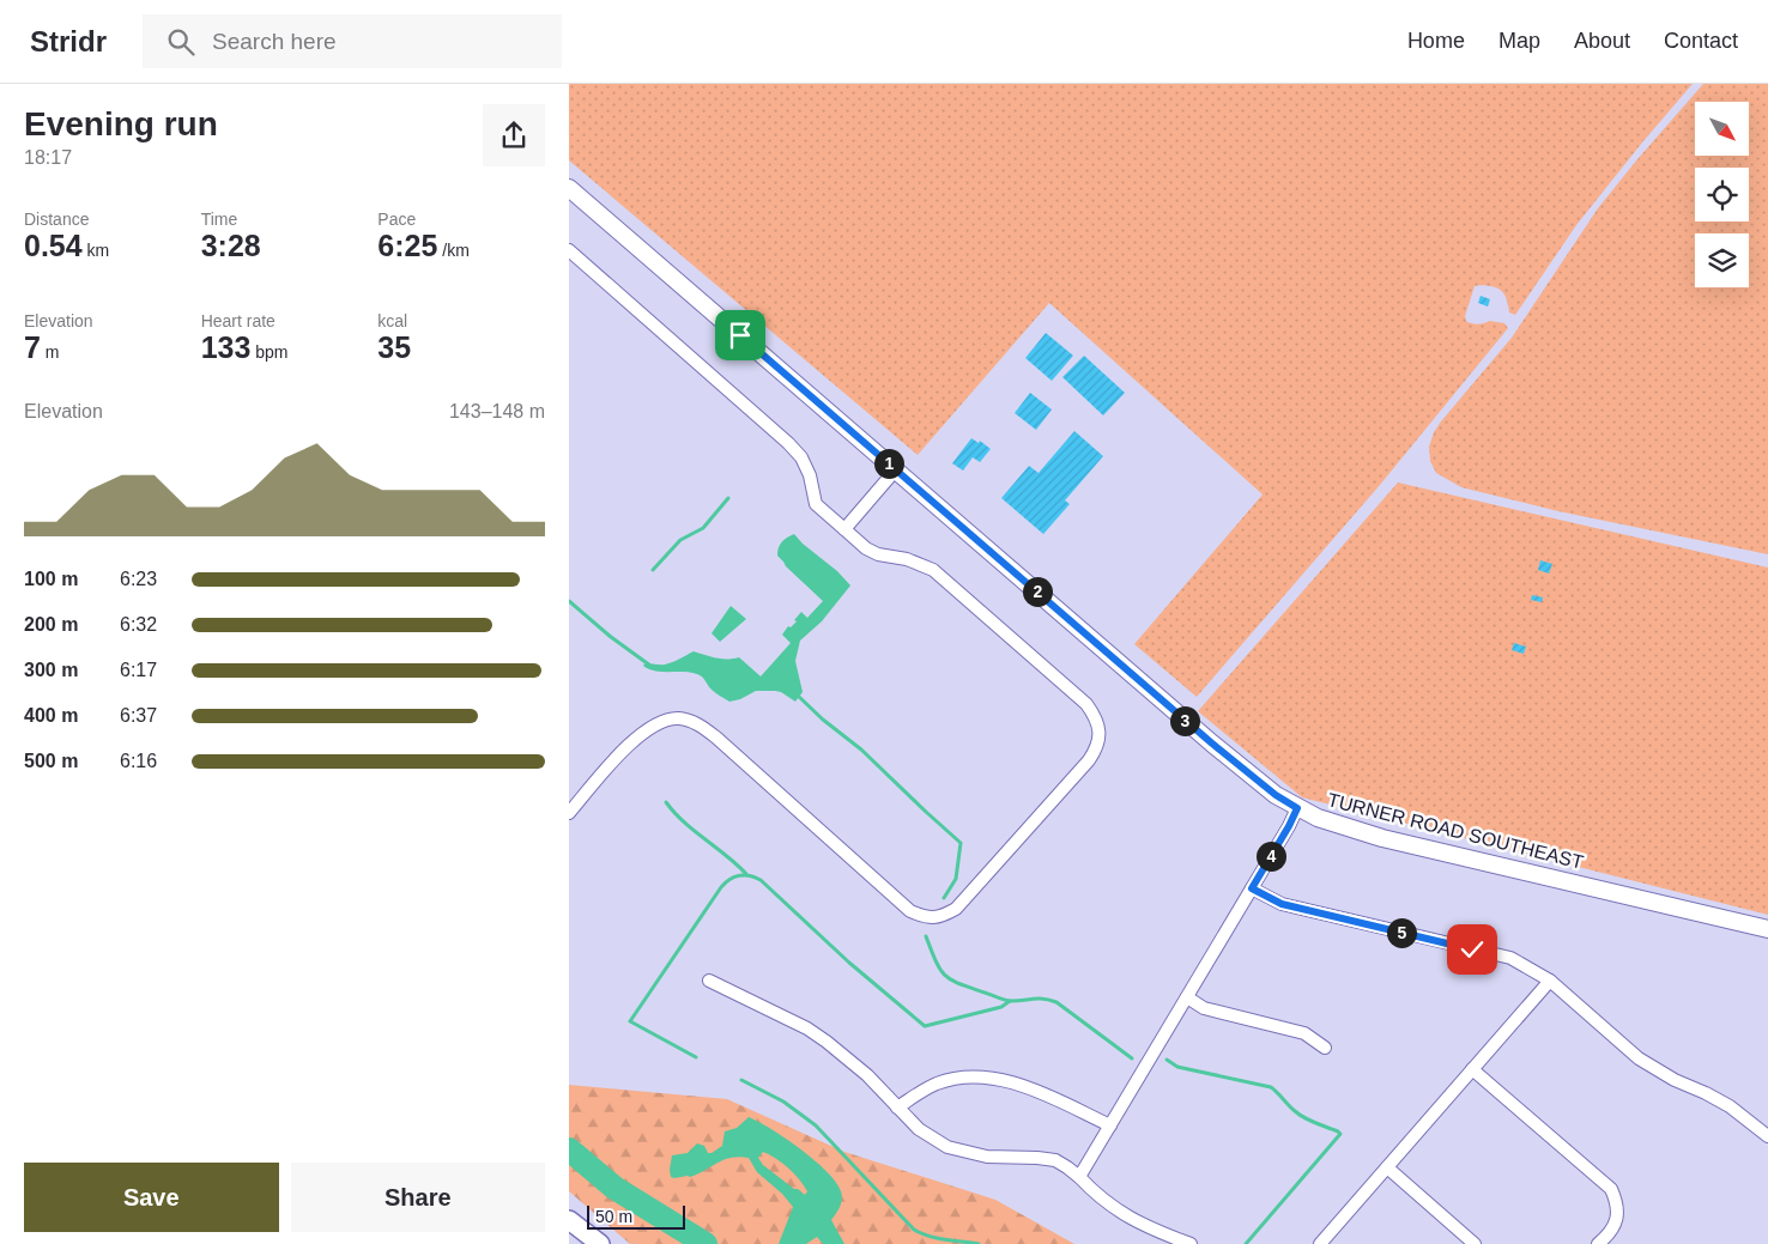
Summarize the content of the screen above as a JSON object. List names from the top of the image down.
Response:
{
  "streets": {
    "main road": ["TURNER ROAD SOUTHEAST"]
  },
  "scale_bar": "50 m",
  "north": "bottom right",
  "page": {
    "header": "Stridr",
    "search": "Search here",
    "nav": [
      "Home",
      "Map",
      "About",
      "Contact"
    ],
    "heading": ["Evening run", "18:17"],
    "stats": [
      ["Distance", "0.54 km"],
      ["Time", "3:28"],
      ["Pace", "6:25 /km"],
      ["Elevation", "7 m"],
      ["Heart rate", "133 bpm"],
      ["kcal", "35"]
    ],
    "chart": ["Elevation", "143–148 m"],
    "pins": [
      "1",
      "2",
      "3",
      "4",
      "5"
    ],
    "list": [
      {
        "name": "100 m",
        "note": "6:23"
      },
      {
        "name": "200 m",
        "note": "6:32"
      },
      {
        "name": "300 m",
        "note": "6:17"
      },
      {
        "name": "400 m",
        "note": "6:37"
      },
      {
        "name": "500 m",
        "note": "6:16"
      }
    ],
    "buttons": ["Save", "Share"],
    "scale": "50 m"
  }
}
